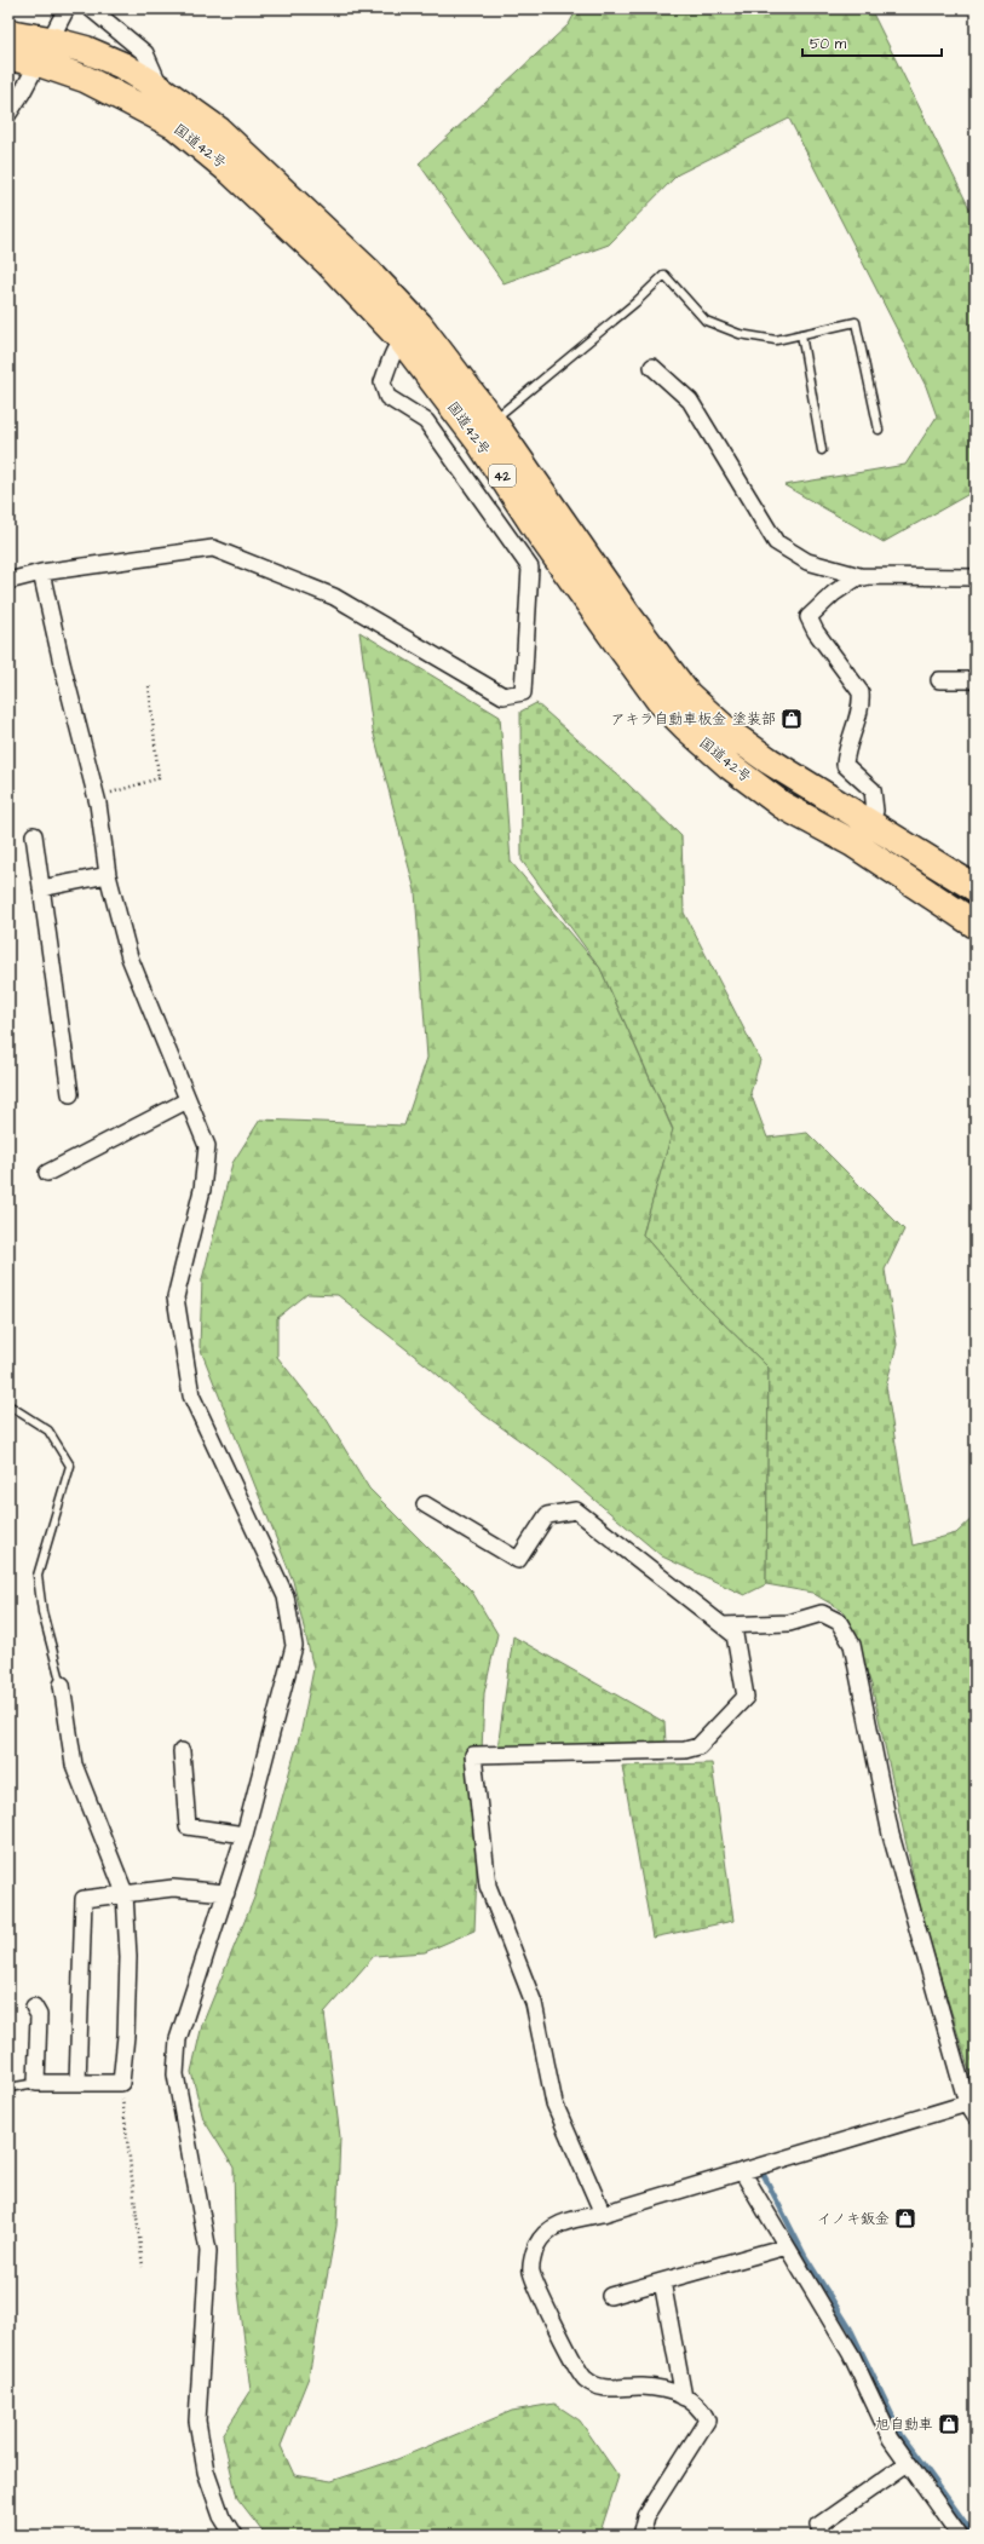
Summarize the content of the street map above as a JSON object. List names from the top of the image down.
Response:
{
  "streets": {
    "highway": ["国道42号", "42"]
  },
  "places": {
    "shop": ["アキラ自動車板金 塗装部", "イノキ鈑金", "旭自動車"]
  },
  "scale_bar": "50 m"
}
